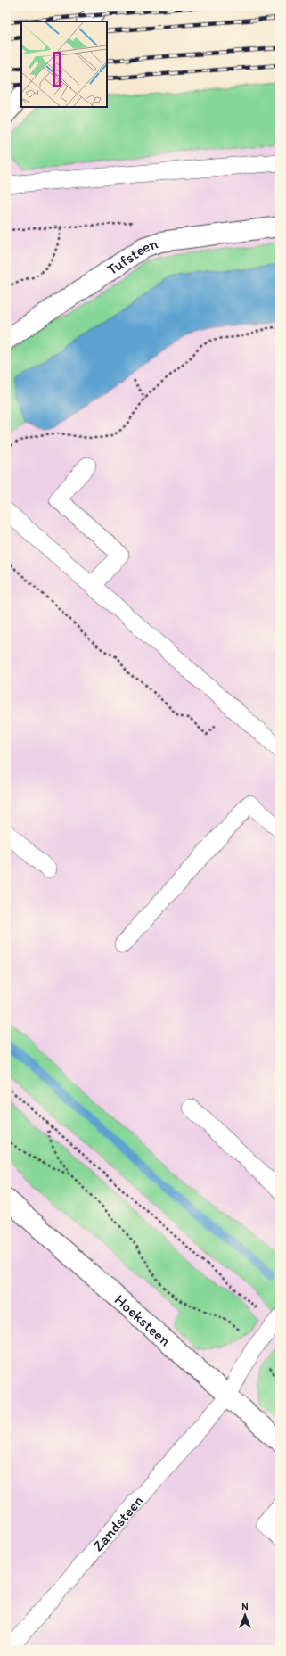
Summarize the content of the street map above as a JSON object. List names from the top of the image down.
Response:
{
  "streets": {
    "street": ["Tufsteen", "Hoeksteen"],
    "lane": ["Zandsteen"]
  },
  "crossings": [
    ["Hoeksteen", "Zandsteen"]
  ],
  "north": "top"
}
